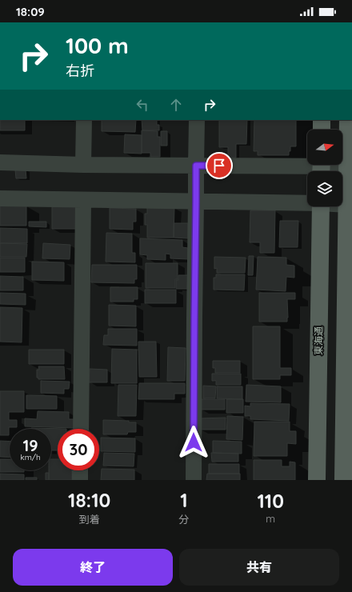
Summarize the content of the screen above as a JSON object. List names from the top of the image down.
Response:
{
  "streets": {
    "main road": ["東海通"]
  },
  "north": "right",
  "page": {
    "status": "18:09",
    "turn": ["100 m", "右折"],
    "speed": "19 km/h",
    "limit": "30",
    "eta": [
      "18:10",
      "到着",
      "1",
      "分",
      "110",
      "m"
    ],
    "buttons": ["終了", "共有"]
  }
}
